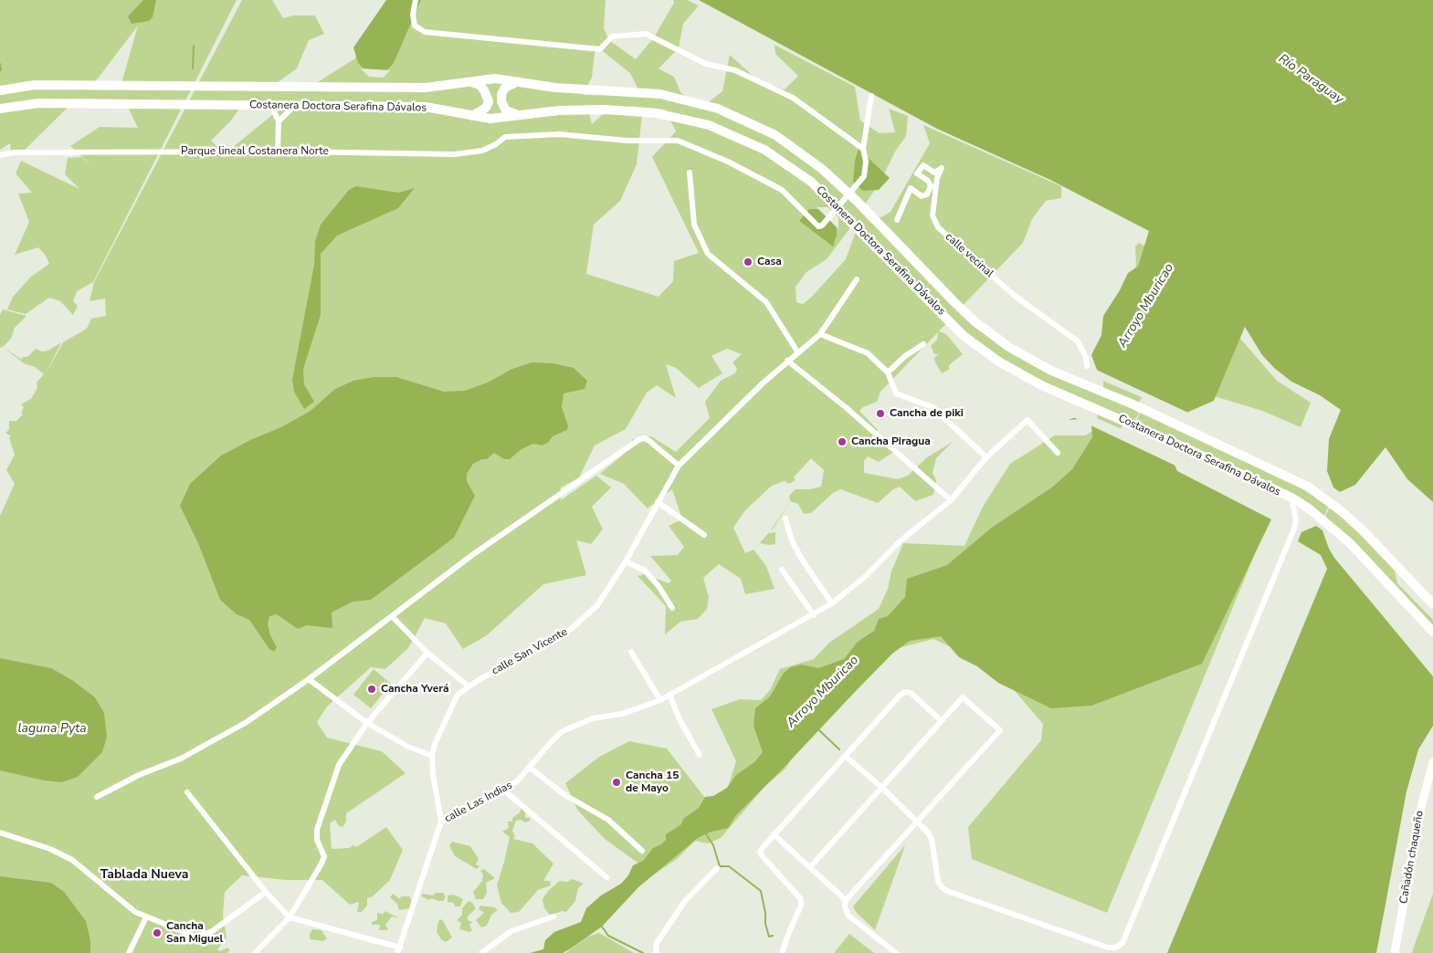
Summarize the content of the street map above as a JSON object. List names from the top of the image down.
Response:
{
  "streets": {
    "highway": ["Costanera Doctora Serafina Dávalos"],
    "main road": ["Cañadón chaqueño"],
    "street": [
      "Parque lineal Costanera Norte",
      "calle vecinal",
      "calle San Vicente",
      "calle Las Indias"
    ]
  },
  "crossings": [
    ["calle San Vicente", "calle Las Indias"]
  ],
  "districts": ["Tablada Nueva"],
  "water": ["Río Paraguay", "Arroyo Mburicao", "laguna Pyta"],
  "places": [
    "Casa",
    "Cancha de piki",
    "Cancha Piragua",
    "Cancha Yverá",
    "Cancha 15 de Mayo",
    "Cancha San Miguel"
  ]
}
